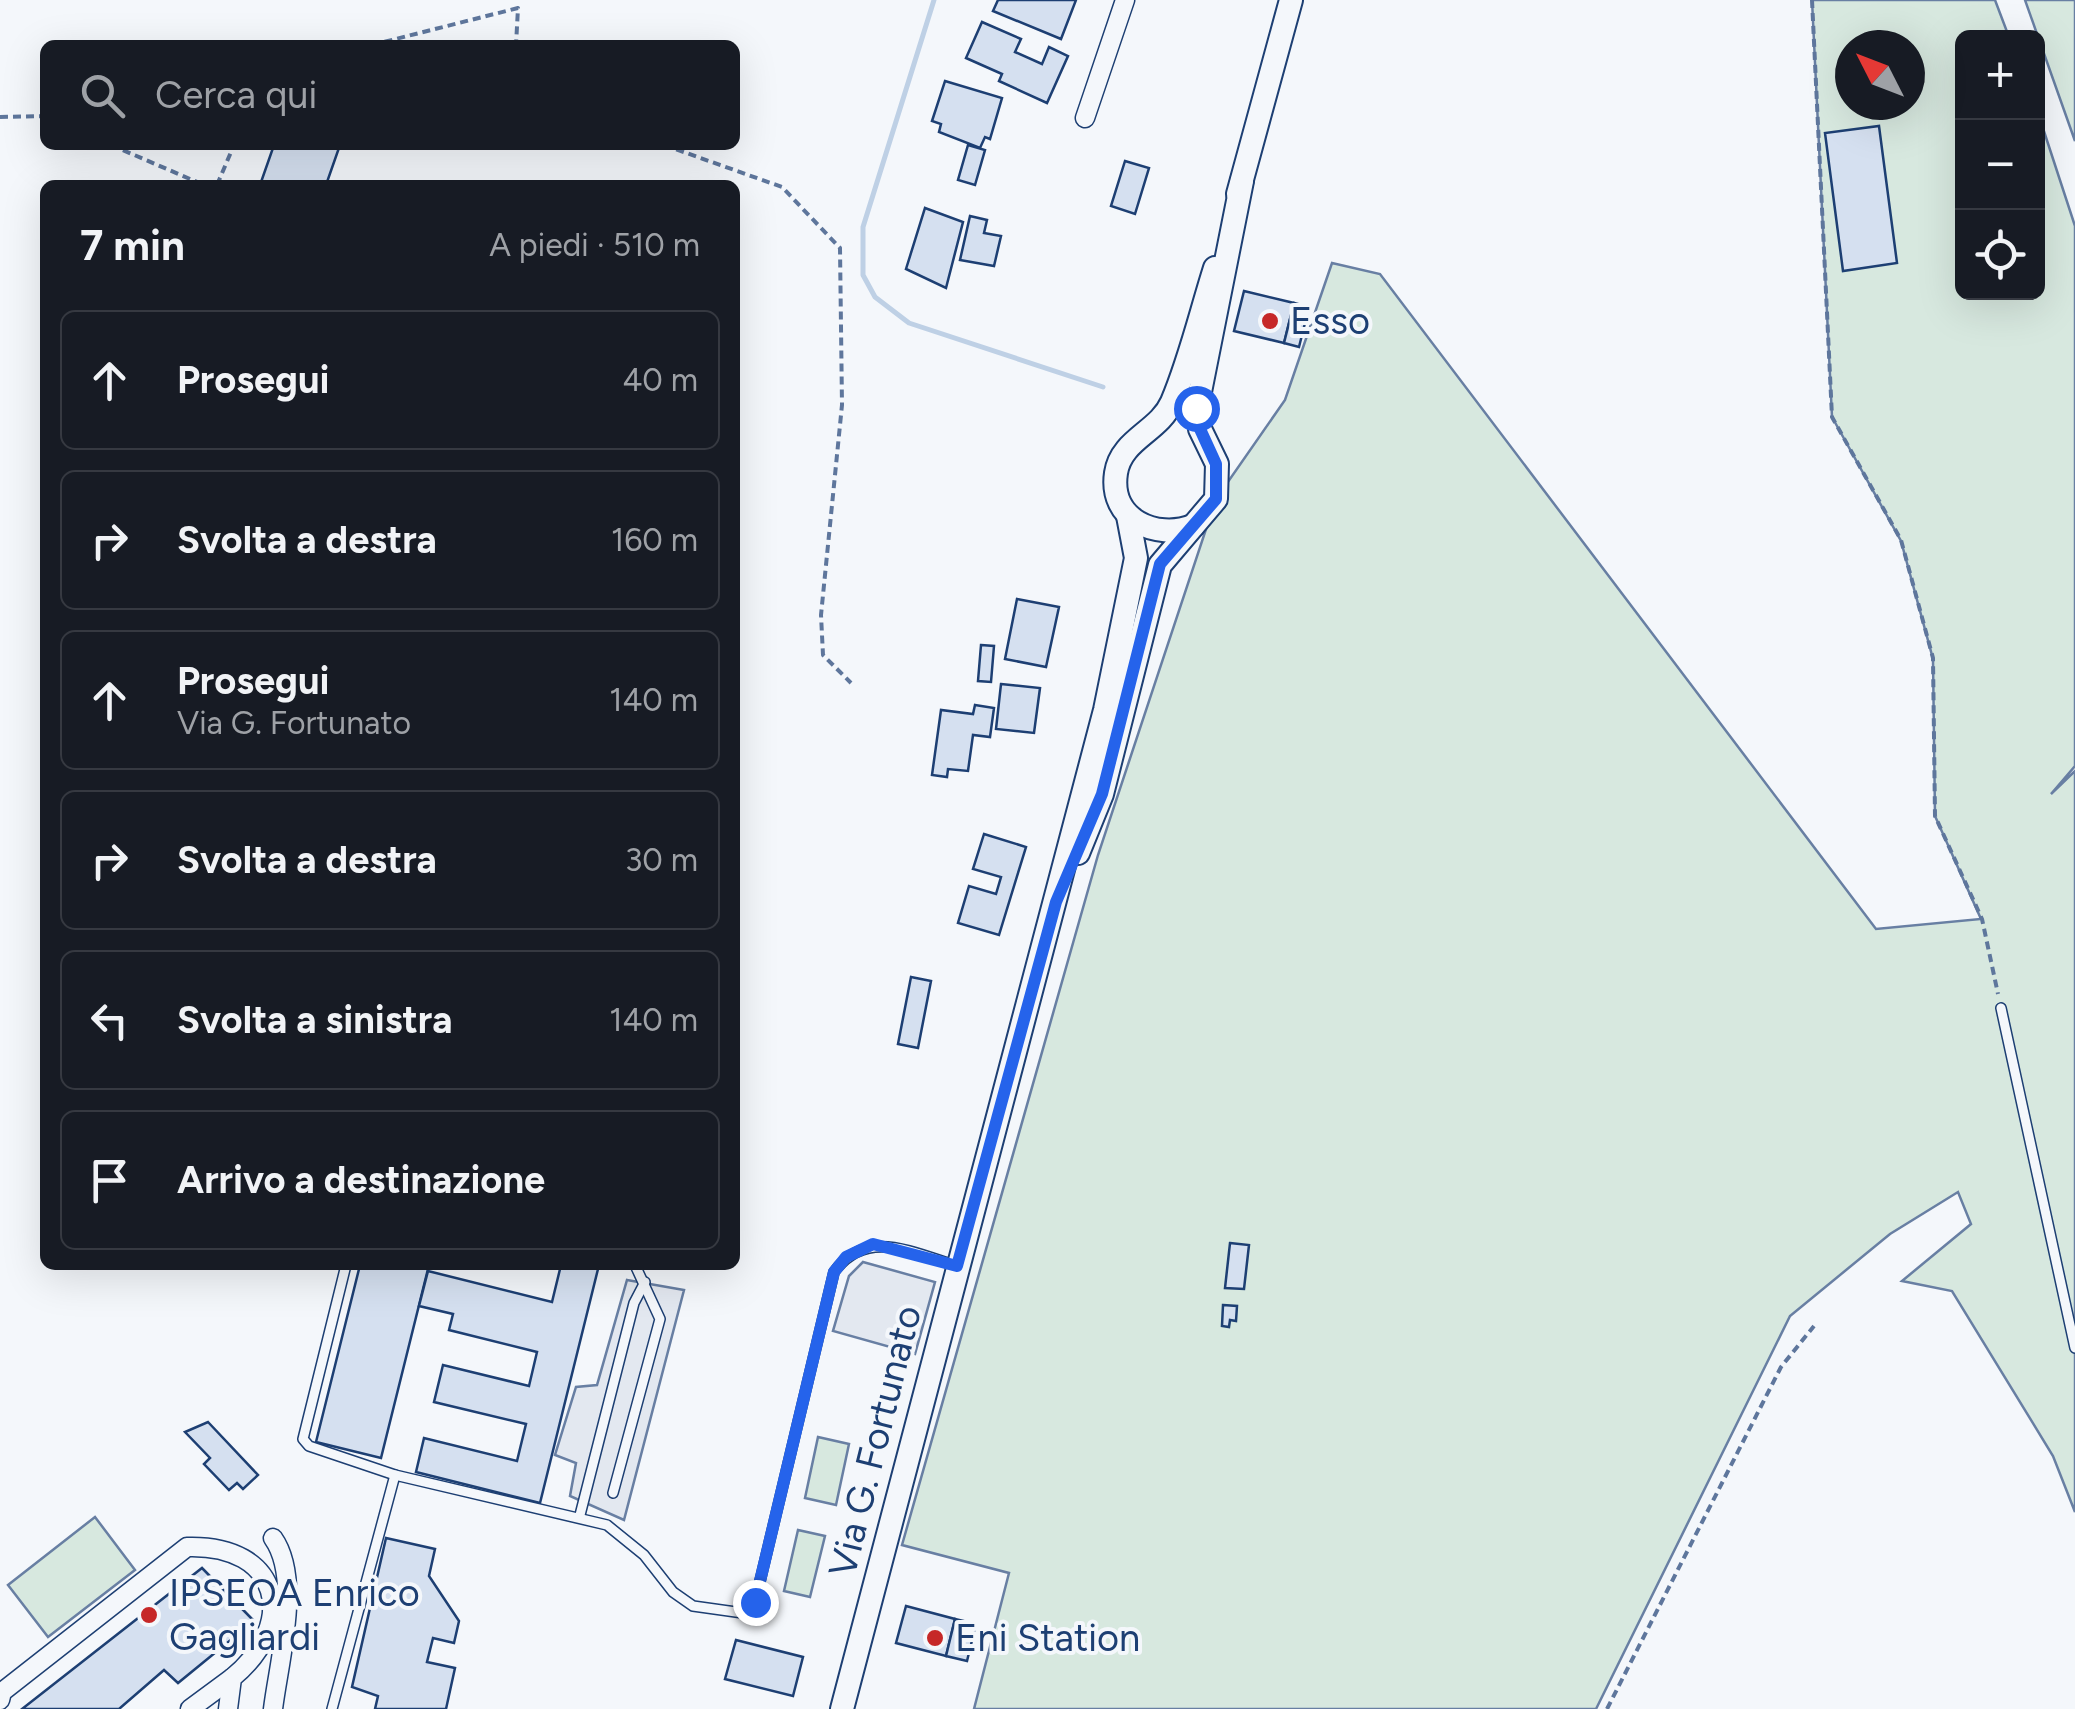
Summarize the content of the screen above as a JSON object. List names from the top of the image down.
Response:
{
  "streets": {
    "main road": ["Via G. Fortunato"]
  },
  "places": ["Esso", "IPSEOA Enrico Gagliardi", "Eni Station"],
  "north": "top left",
  "page": {
    "map_buttons": ["+", "−"],
    "search": "Cerca qui",
    "heading": ["7 min", "A piedi · 510 m"],
    "list": [
      ["Prosegui", "40 m"],
      ["Svolta a destra", "160 m"],
      ["Prosegui", "Via G. Fortunato", "140 m"],
      ["Svolta a destra", "30 m"],
      ["Svolta a sinistra", "140 m"],
      "Arrivo a destinazione"
    ]
  }
}
